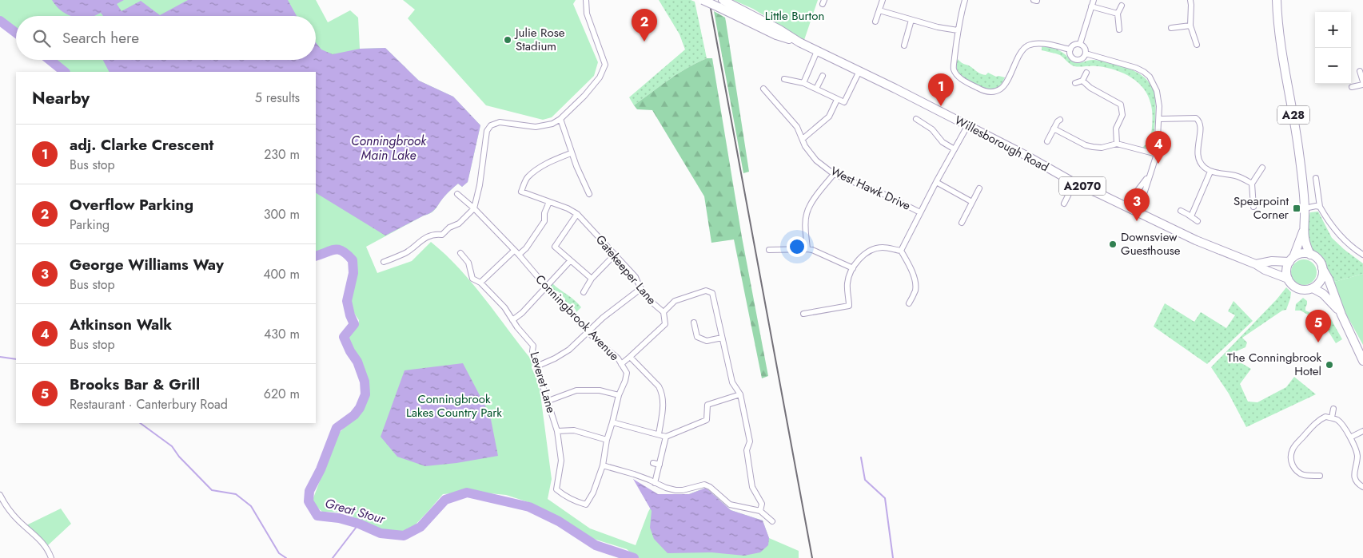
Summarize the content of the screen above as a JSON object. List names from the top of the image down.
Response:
{
  "streets": {
    "main road": ["A28", "Willesborough Road", "A2070"],
    "street": [
      "West Hawk Drive",
      "Gatekeeper Lane",
      "Conningbrook Avenue",
      "Leveret Lane"
    ]
  },
  "crossings": [
    ["A28", "A2070"],
    ["Willesborough Road", "A2070"],
    ["Conningbrook Avenue", "Leveret Lane"]
  ],
  "water": ["Conningbrook Main Lake", "Great Stour"],
  "parks": ["Little Burton", "Conningbrook Lakes Country Park"],
  "places": {
    "other": ["Julie Rose Stadium", "Downsview Guesthouse", "The Conningbrook Hotel"],
    "transit": ["Spearpoint Corner"]
  },
  "page": {
    "pins": [
      "2",
      "1",
      "4",
      "3",
      "5"
    ],
    "map_buttons": ["+", "−"],
    "search": "Search here",
    "heading": ["Nearby", "5 results"],
    "list": [
      {
        "mark": "1",
        "name": "adj. Clarke Crescent",
        "note": "Bus stop",
        "value": "230 m"
      },
      {
        "mark": "2",
        "name": "Overflow Parking",
        "note": "Parking",
        "value": "300 m"
      },
      {
        "mark": "3",
        "name": "George Williams Way",
        "note": "Bus stop",
        "value": "400 m"
      },
      {
        "mark": "4",
        "name": "Atkinson Walk",
        "note": "Bus stop",
        "value": "430 m"
      },
      {
        "mark": "5",
        "name": "Brooks Bar & Grill",
        "note": "Restaurant · Canterbury Road",
        "value": "620 m"
      }
    ]
  }
}
